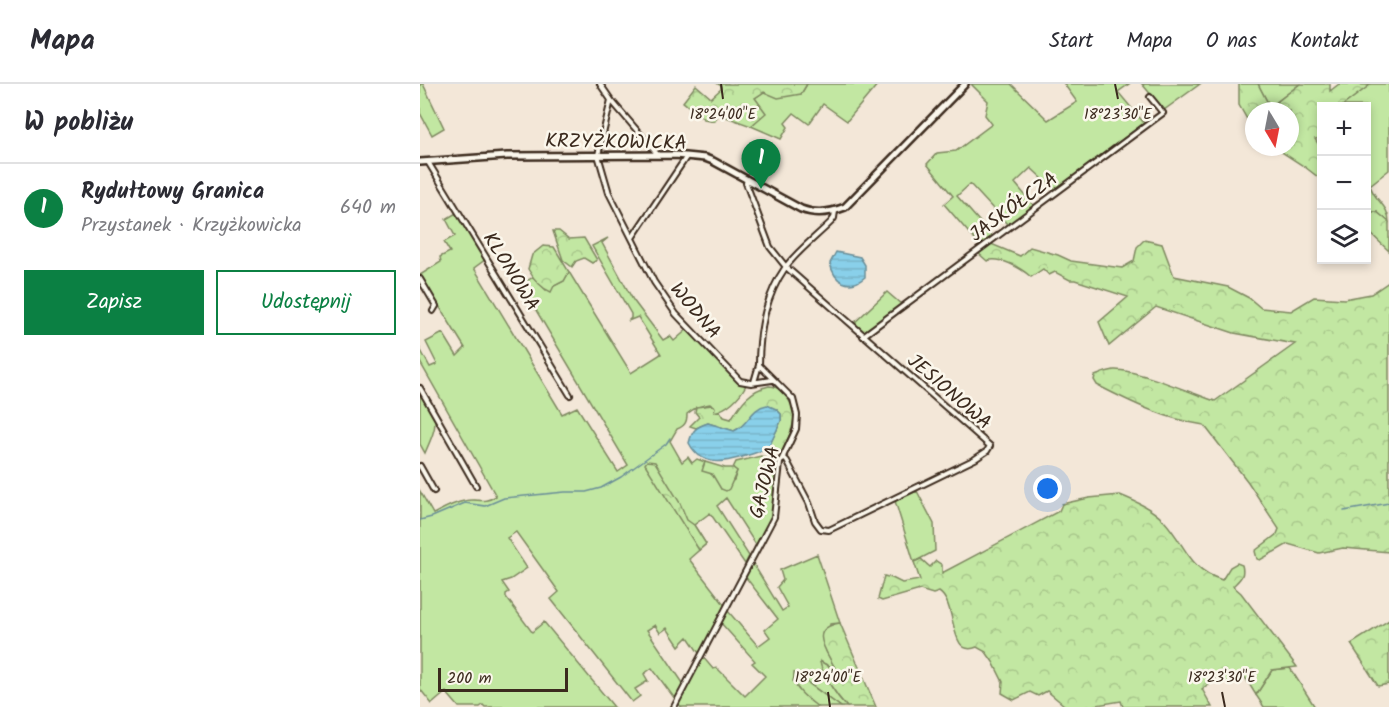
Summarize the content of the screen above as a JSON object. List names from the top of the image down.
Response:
{
  "streets": {
    "street": [
      "KRZYŻKOWICKA",
      "JASKÓŁCZA",
      "KLONOWA",
      "WODNA",
      "JESIONOWA",
      "GAJOWA"
    ]
  },
  "crossings": [
    ["KRZYŻKOWICKA", "KLONOWA"],
    ["KRZYŻKOWICKA", "WODNA"],
    ["KRZYŻKOWICKA", "JESIONOWA"],
    ["JASKÓŁCZA", "JESIONOWA"],
    ["WODNA", "GAJOWA"],
    ["JESIONOWA", "GAJOWA"]
  ],
  "scale_bar": "200 m",
  "north": "bottom",
  "page": {
    "header": "Mapa",
    "nav": [
      "Start",
      "Mapa",
      "O nas",
      "Kontakt"
    ],
    "heading": "W pobliżu",
    "map_buttons": ["+", "−"],
    "pins": "1",
    "list": [
      {
        "mark": "1",
        "name": "Rydułtowy Granica",
        "note": "Przystanek · Krzyżkowicka",
        "value": "640 m"
      }
    ],
    "buttons": ["Zapisz", "Udostępnij"],
    "scale": "200 m"
  },
  "coordinates": ["18°24'00\"E", "18°23'30\"E"]
}
